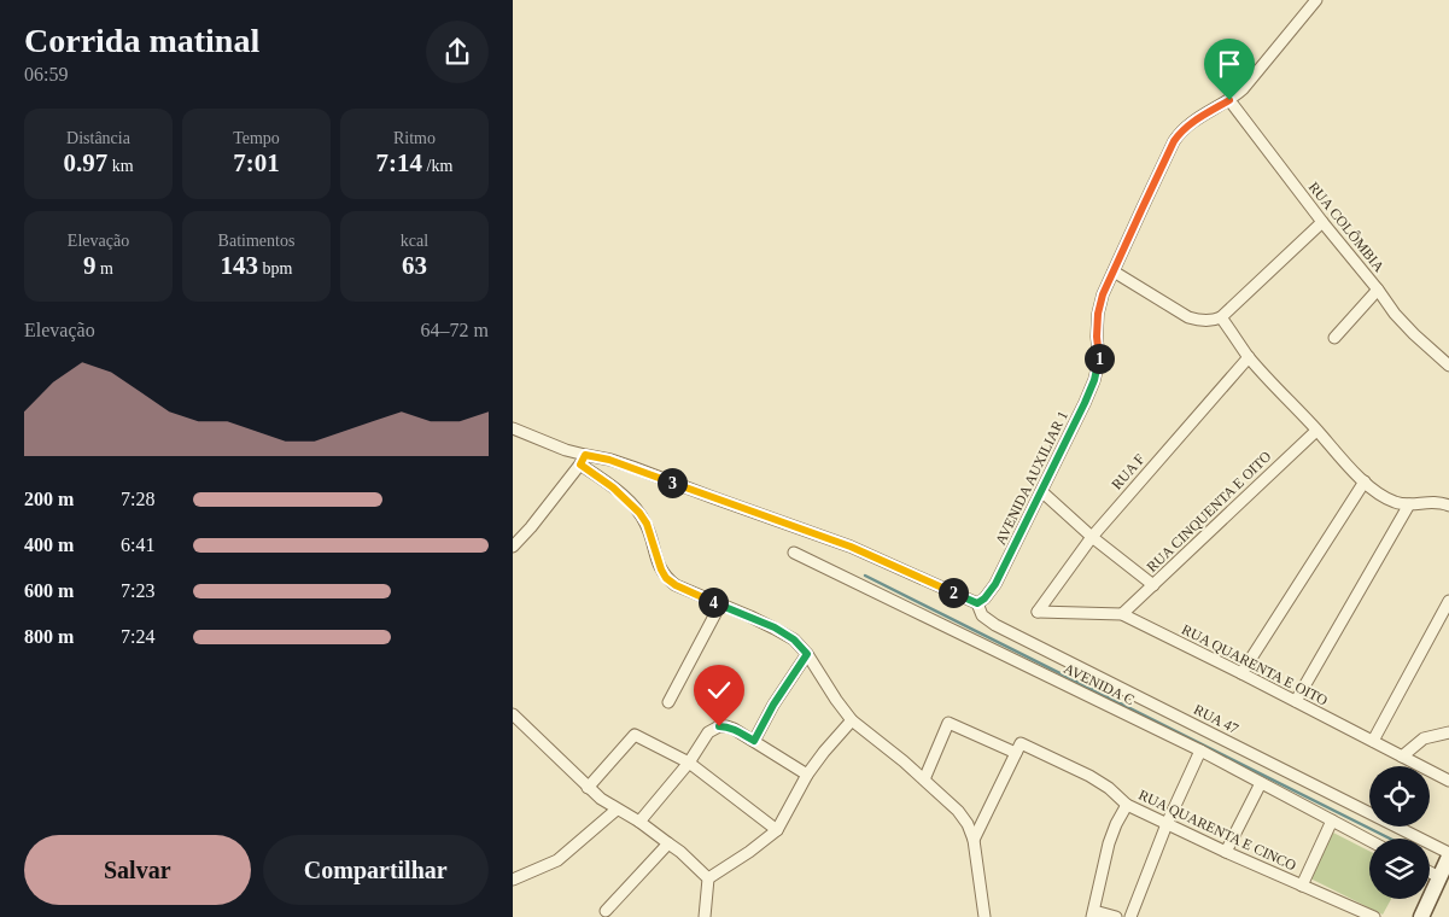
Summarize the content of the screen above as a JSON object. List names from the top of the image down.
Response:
{
  "streets": {
    "street": [
      "RUA COLÔMBIA",
      "RUA F",
      "AVENIDA AUXILIAR 1",
      "RUA CINQUENTA E OITO",
      "RUA QUARENTA E OITO",
      "AVENIDA C",
      "RUA 47",
      "RUA QUARENTA E CINCO"
    ]
  },
  "crossings": [
    ["RUA F", "RUA QUARENTA E OITO"],
    ["AVENIDA AUXILIAR 1", "RUA 47"],
    ["RUA CINQUENTA E OITO", "RUA QUARENTA E OITO"]
  ],
  "page": {
    "heading": ["Corrida matinal", "06:59"],
    "stats": [
      ["Distância", "0.97 km"],
      ["Tempo", "7:01"],
      ["Ritmo", "7:14 /km"],
      ["Elevação", "9 m"],
      ["Batimentos", "143 bpm"],
      ["kcal", "63"]
    ],
    "chart": ["Elevação", "64–72 m"],
    "pins": [
      "1",
      "3",
      "2",
      "4"
    ],
    "list": [
      {
        "name": "200 m",
        "note": "7:28"
      },
      {
        "name": "400 m",
        "note": "6:41"
      },
      {
        "name": "600 m",
        "note": "7:23"
      },
      {
        "name": "800 m",
        "note": "7:24"
      }
    ],
    "buttons": ["Salvar", "Compartilhar"]
  }
}
